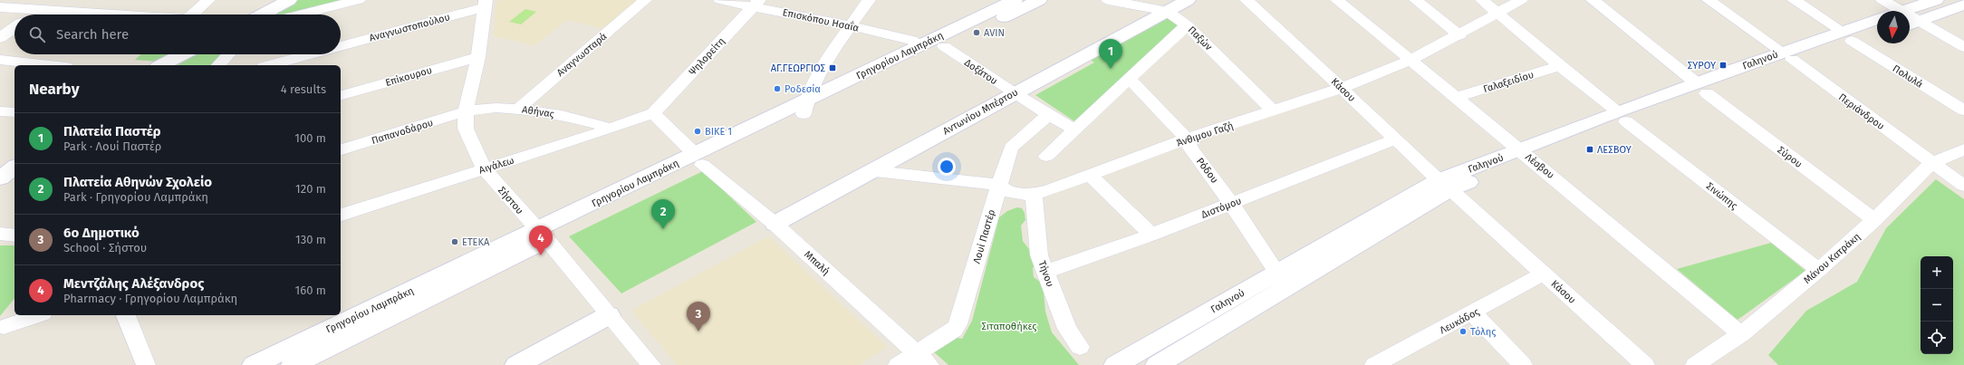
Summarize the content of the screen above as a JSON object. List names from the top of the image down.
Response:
{
  "streets": {
    "street": [
      "Επισκόπου Ησαΐα",
      "Αναγνωστοπούλου",
      "Παξών",
      "Αναγνωσταρά",
      "Γρηγορίου Λαμπράκη",
      "Ψηλορείτη",
      "Γαληνού",
      "Δοξάτου",
      "Επίκουρου",
      "Πολυλά",
      "Γαλαξειδίου",
      "Κάσου",
      "Αθήνας",
      "Αντωνίου Μπέρτου",
      "Περιάνδρου",
      "Παπανοδάρου",
      "Άνθιμου Γαζή",
      "Σύρου",
      "Αιγάλεω",
      "Λέσβου",
      "Ρόδου",
      "Σινώπης",
      "Σήστου",
      "Διστόμου",
      "Λουί Παστέρ",
      "Μάνου Κατράκη",
      "Μπαλή",
      "Τήνου",
      "Λευκάδος"
    ]
  },
  "crossings": [
    ["Επισκόπου Ησαΐα", "Γρηγορίου Λαμπράκη"],
    ["Επισκόπου Ησαΐα", "Ψηλορείτη"],
    ["Αναγνωστοπούλου", "Σήστου"],
    ["Παξών", "Αντωνίου Μπέρτου"],
    ["Παξών", "Άνθιμου Γαζή"],
    ["Αναγνωσταρά", "Αθήνας"],
    ["Γρηγορίου Λαμπράκη", "Δοξάτου"],
    ["Γρηγορίου Λαμπράκη", "Σήστου"],
    ["Γρηγορίου Λαμπράκη", "Μπαλή"],
    ["Ψηλορείτη", "Αιγάλεω"],
    ["Ψηλορείτη", "Μπαλή"],
    ["Γαληνού", "Πολυλά"],
    ["Γαληνού", "Κάσου"],
    ["Γαληνού", "Περιάνδρου"],
    ["Γαληνού", "Σύρου"],
    ["Γαληνού", "Λέσβου"],
    ["Γαληνού", "Ρόδου"],
    ["Γαληνού", "Σινώπης"],
    ["Δοξάτου", "Αντωνίου Μπέρτου"],
    ["Δοξάτου", "Λουί Παστέρ"],
    ["Επίκουρου", "Σήστου"],
    ["Γαλαξειδίου", "Λέσβου"],
    ["Γαλαξειδίου", "Σινώπης"],
    ["Κάσου", "Άνθιμου Γαζή"],
    ["Κάσου", "Διστόμου"],
    ["Κάσου", "Λευκάδος"],
    ["Αθήνας", "Παπανοδάρου"],
    ["Αθήνας", "Αιγάλεω"],
    ["Αθήνας", "Σήστου"],
    ["Αντωνίου Μπέρτου", "Άνθιμου Γαζή"],
    ["Αντωνίου Μπέρτου", "Μπαλή"],
    ["Περιάνδρου", "Μάνου Κατράκη"],
    ["Παπανοδάρου", "Σήστου"],
    ["Άνθιμου Γαζή", "Λέσβου"],
    ["Άνθιμου Γαζή", "Ρόδου"],
    ["Άνθιμου Γαζή", "Σινώπης"],
    ["Άνθιμου Γαζή", "Λουί Παστέρ"],
    ["Άνθιμου Γαζή", "Τήνου"],
    ["Σύρου", "Μάνου Κατράκη"],
    ["Αιγάλεω", "Σήστου"],
    ["Αιγάλεω", "Μπαλή"],
    ["Λέσβου", "Μάνου Κατράκη"],
    ["Ρόδου", "Διστόμου"],
    ["Σινώπης", "Μάνου Κατράκη"],
    ["Διστόμου", "Τήνου"],
    ["Λουί Παστέρ", "Μπαλή"]
  ],
  "parks": ["Σιταποθήκες"],
  "places": {
    "other": [
      "AVIN",
      "Ροδεσία",
      "BIKE 1",
      "ΕΤΕΚΑ",
      "Τόλης"
    ],
    "transit": ["ΣΥΡΟΥ", "ΑΓ.ΓΕΩΡΓΙΟΣ", "ΛΕΣΒΟΥ"]
  },
  "north": "bottom",
  "page": {
    "search": "Search here",
    "pins": [
      "1",
      "2",
      "4",
      "3"
    ],
    "heading": ["Nearby", "4 results"],
    "list": [
      {
        "mark": "1",
        "name": "Πλατεία Παστέρ",
        "note": "Park · Λουί Παστέρ",
        "value": "100 m"
      },
      {
        "mark": "2",
        "name": "Πλατεία Αθηνών Σχολείο",
        "note": "Park · Γρηγορίου Λαμπράκη",
        "value": "120 m"
      },
      {
        "mark": "3",
        "name": "6o Δημοτικό",
        "note": "School · Σήστου",
        "value": "130 m"
      },
      {
        "mark": "4",
        "name": "Μεντζάλης Αλέξανδρος",
        "note": "Pharmacy · Γρηγορίου Λαμπράκη",
        "value": "160 m"
      }
    ],
    "map_buttons": ["+", "−"]
  }
}
